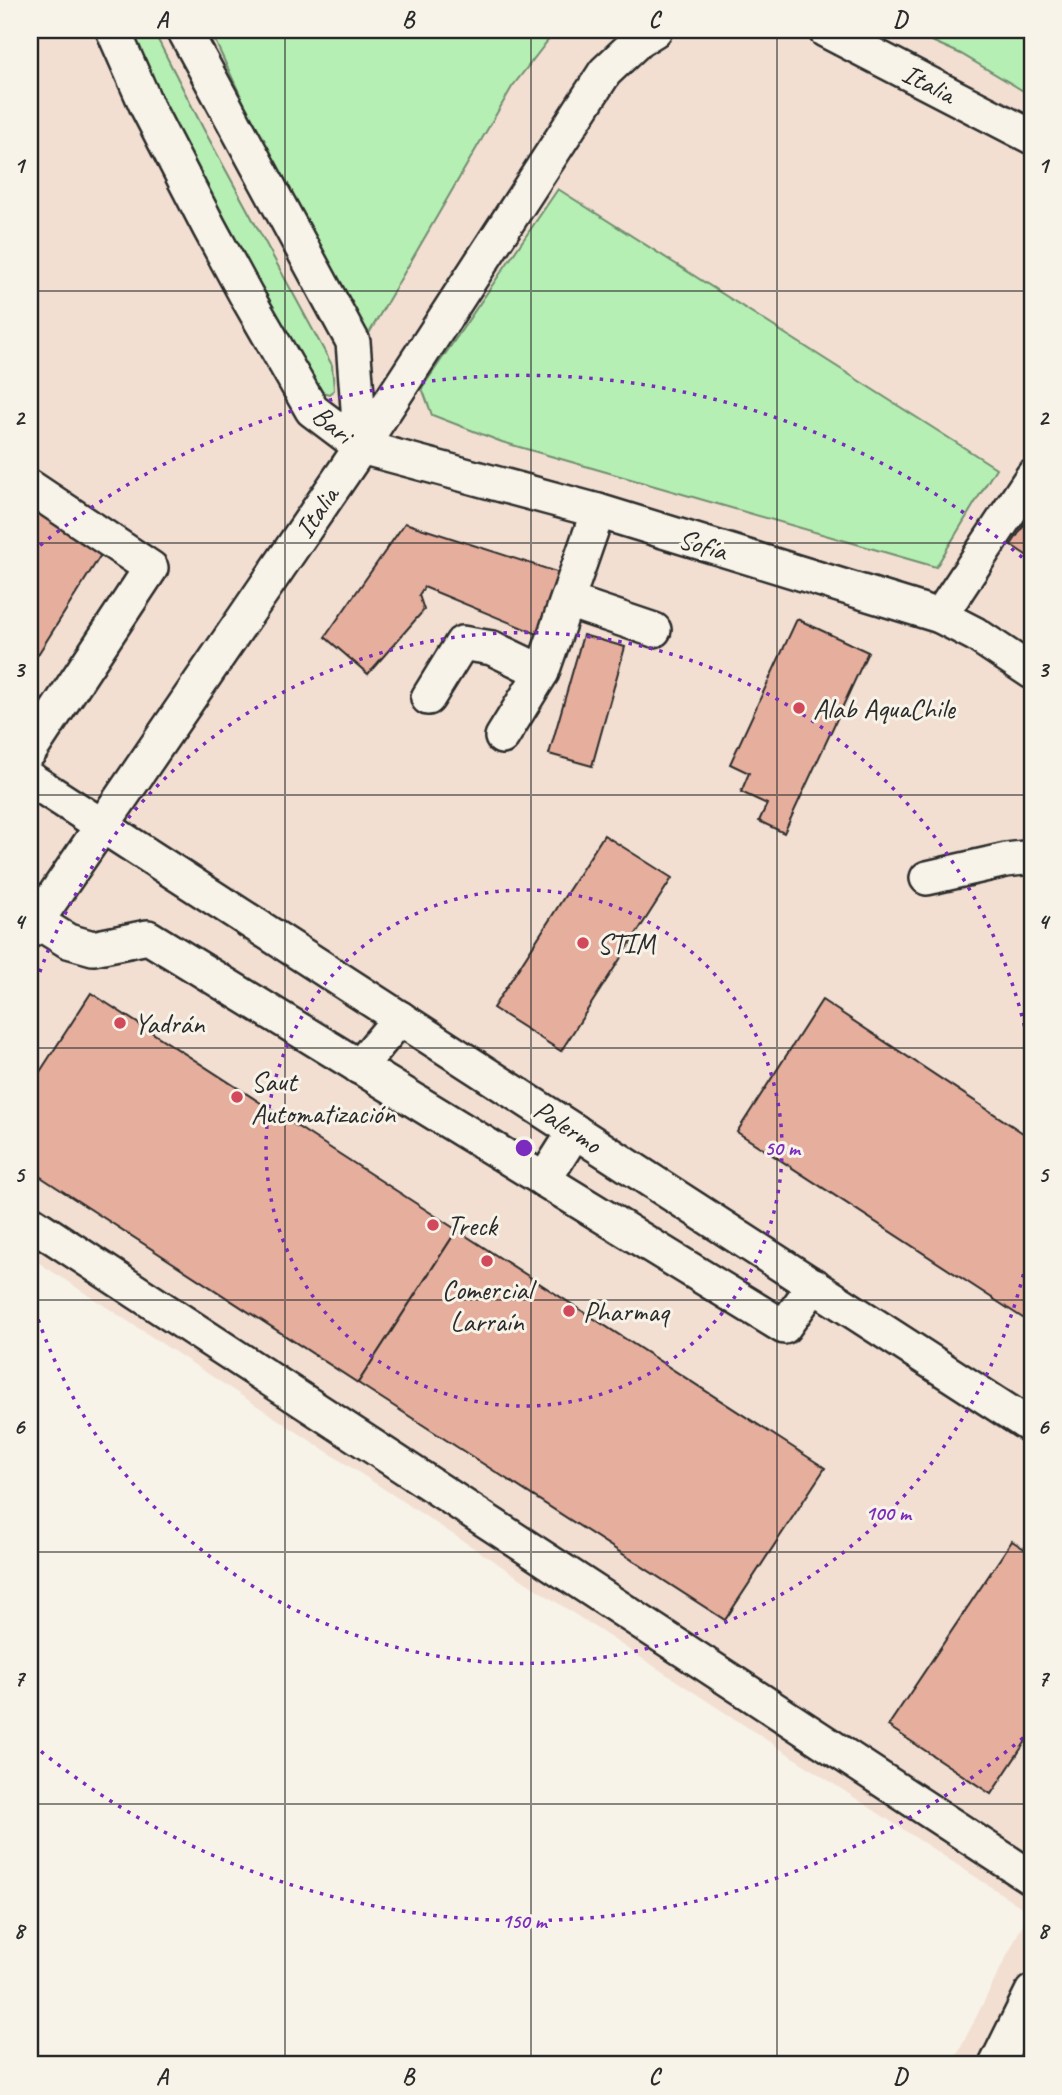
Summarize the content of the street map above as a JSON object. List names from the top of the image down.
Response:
{
  "streets": {
    "street": [
      "Italia",
      "Bari",
      "Sofía",
      "Palermo"
    ]
  },
  "crossings": [
    ["Italia", "Bari"],
    ["Italia", "Sofía"],
    ["Italia", "Palermo"],
    ["Bari", "Sofía"]
  ],
  "places": [
    "Alab AquaChile",
    "STIM",
    "Yadrán",
    "Saut Automatización",
    "Treck",
    "Comercial Larraín",
    "Pharmaq"
  ],
  "grid": {
    "columns": [
      "A",
      "B",
      "C",
      "D"
    ],
    "rows": [
      "1",
      "2",
      "3",
      "4",
      "5",
      "6",
      "7",
      "8"
    ]
  },
  "rings": ["50 m", "100 m", "150 m"]
}
